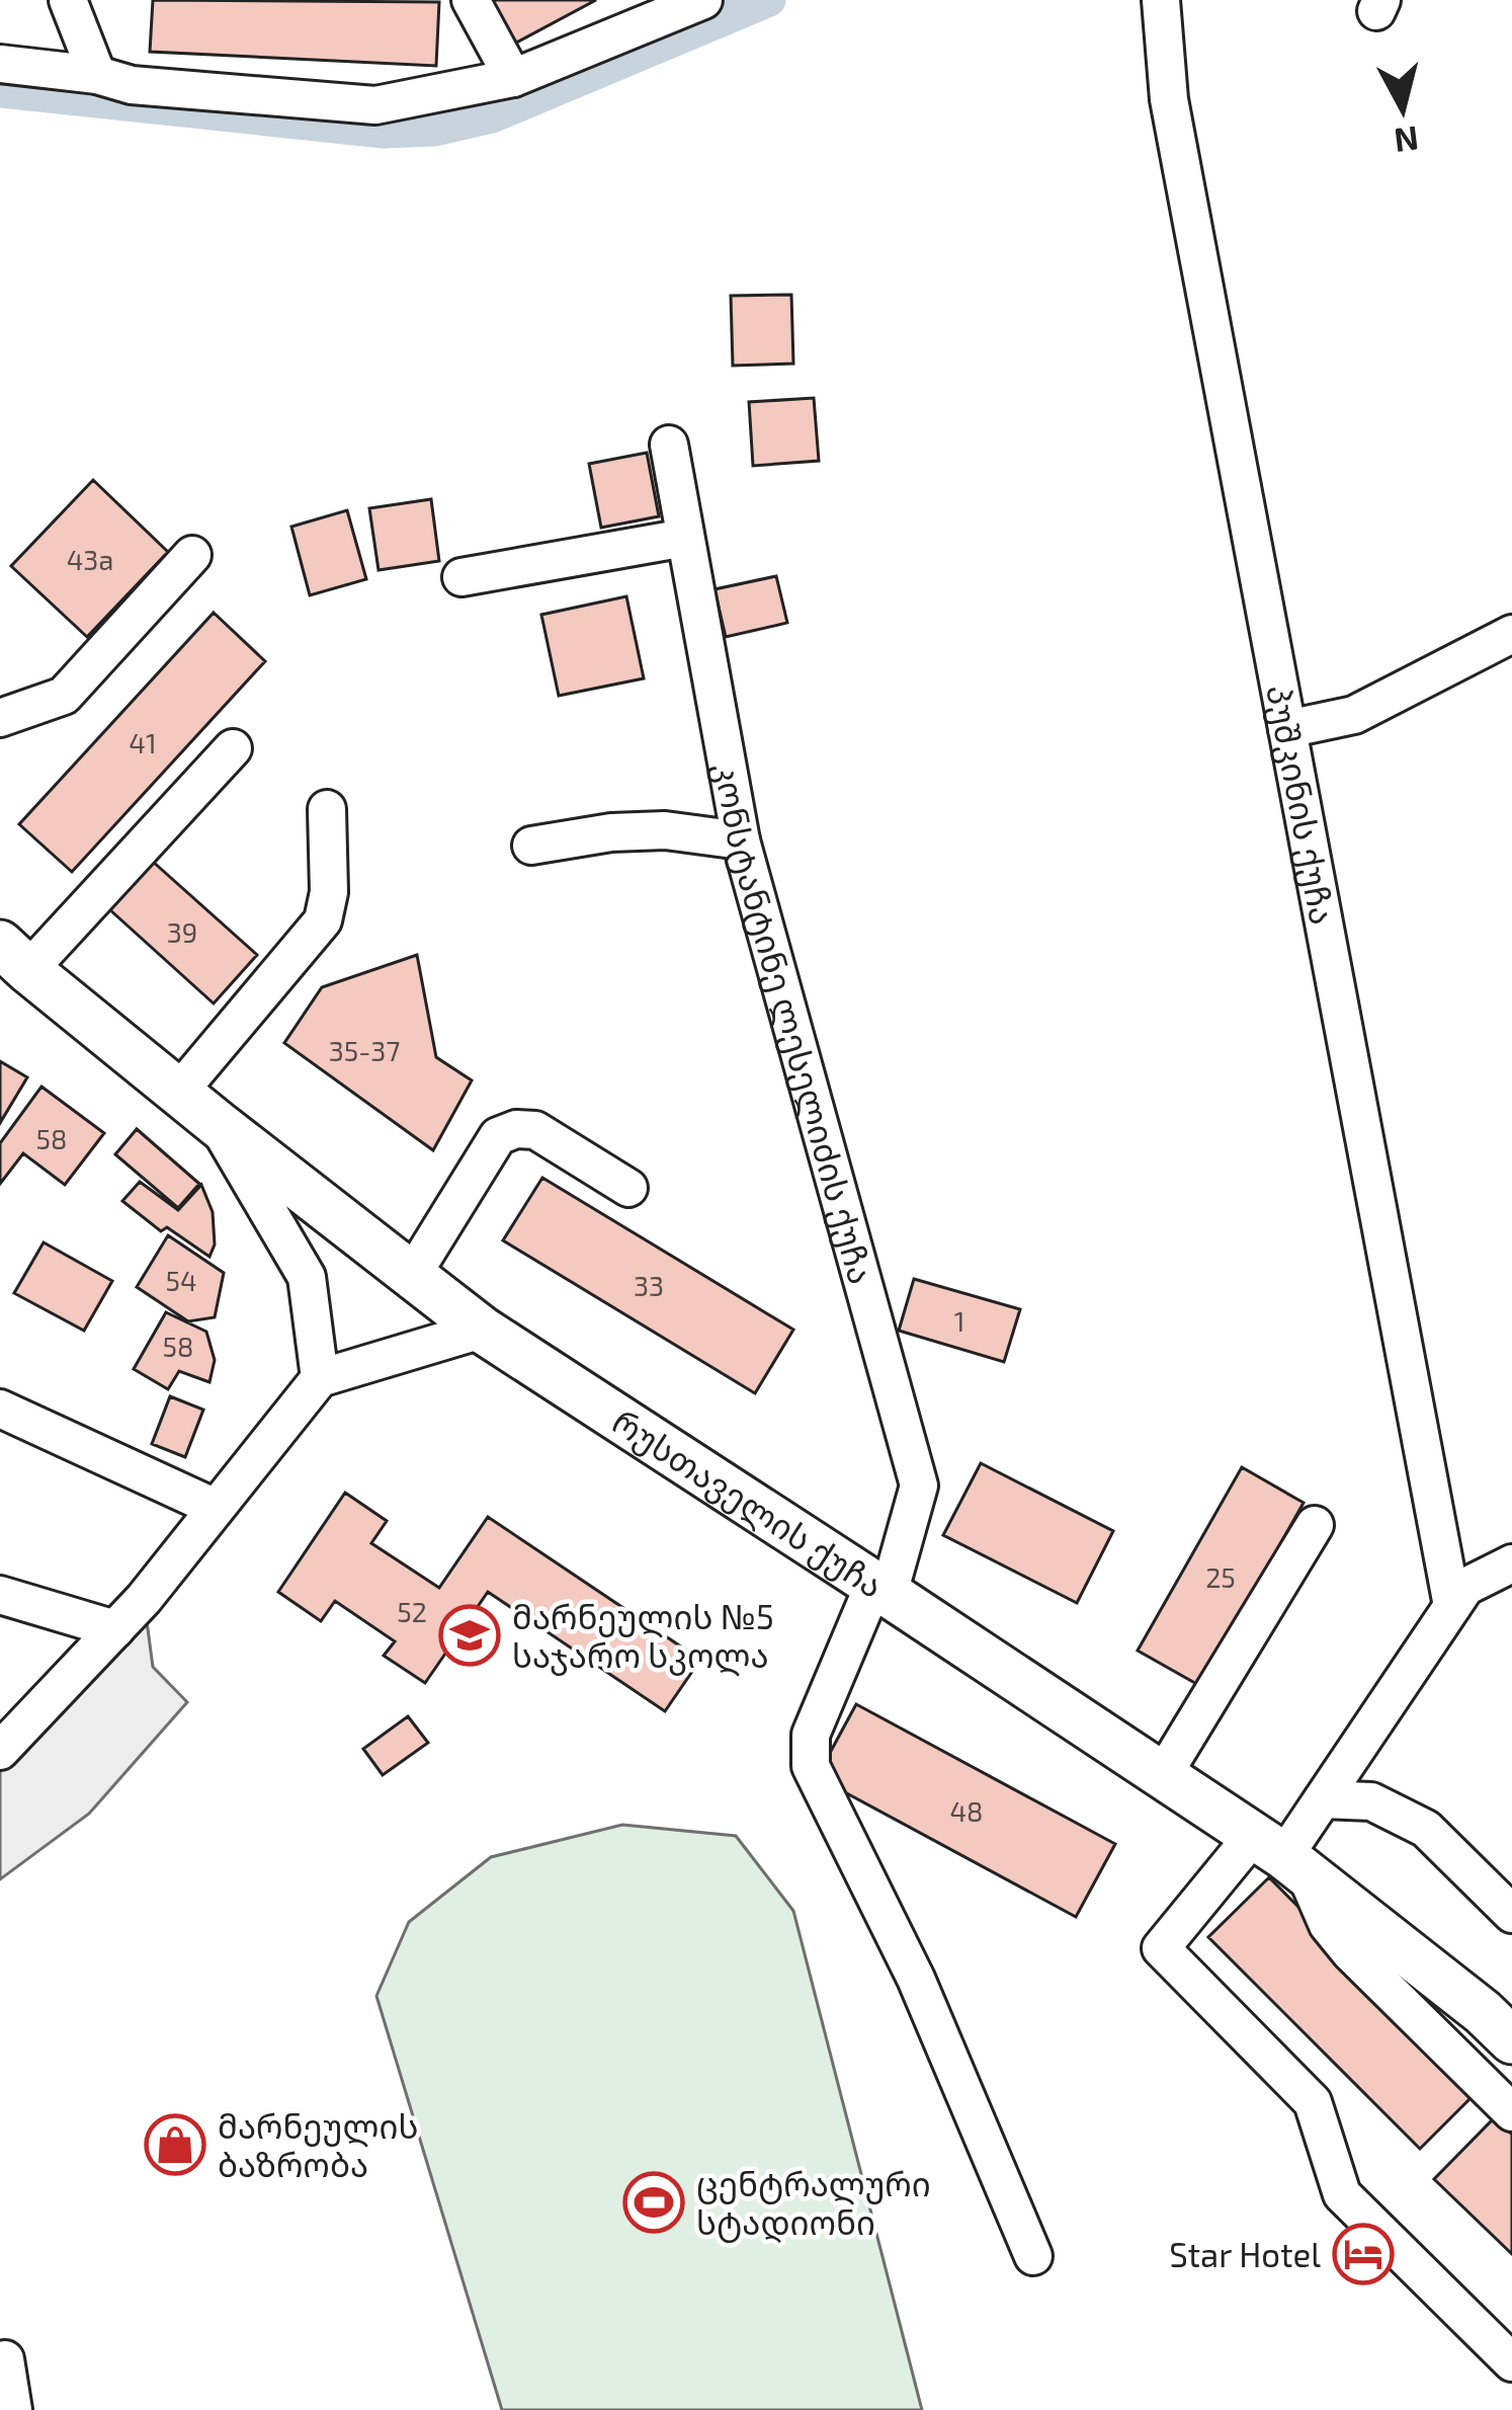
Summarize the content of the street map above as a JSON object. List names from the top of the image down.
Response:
{
  "streets": {
    "main road": ["რუსთაველის ქუჩა"],
    "street": ["პუშკინის ქუჩა", "კონსტანტინე ლესელიძის ქუჩა"]
  },
  "crossings": [
    ["კონსტანტინე ლესელიძის ქუჩა", "რუსთაველის ქუჩა"]
  ],
  "places": {
    "school or university": ["მარნეულის №5 საჯარო სკოლა"],
    "shop": ["მარნეულის ბაზრობა"],
    "sports": ["ცენტრალური სტადიონი"],
    "hotel": ["Star Hotel"]
  },
  "house_numbers": [
    "43a",
    "41",
    "39",
    "35-37",
    "58",
    "54",
    "33",
    "1",
    "58",
    "25",
    "52",
    "48"
  ],
  "north": "bottom"
}
